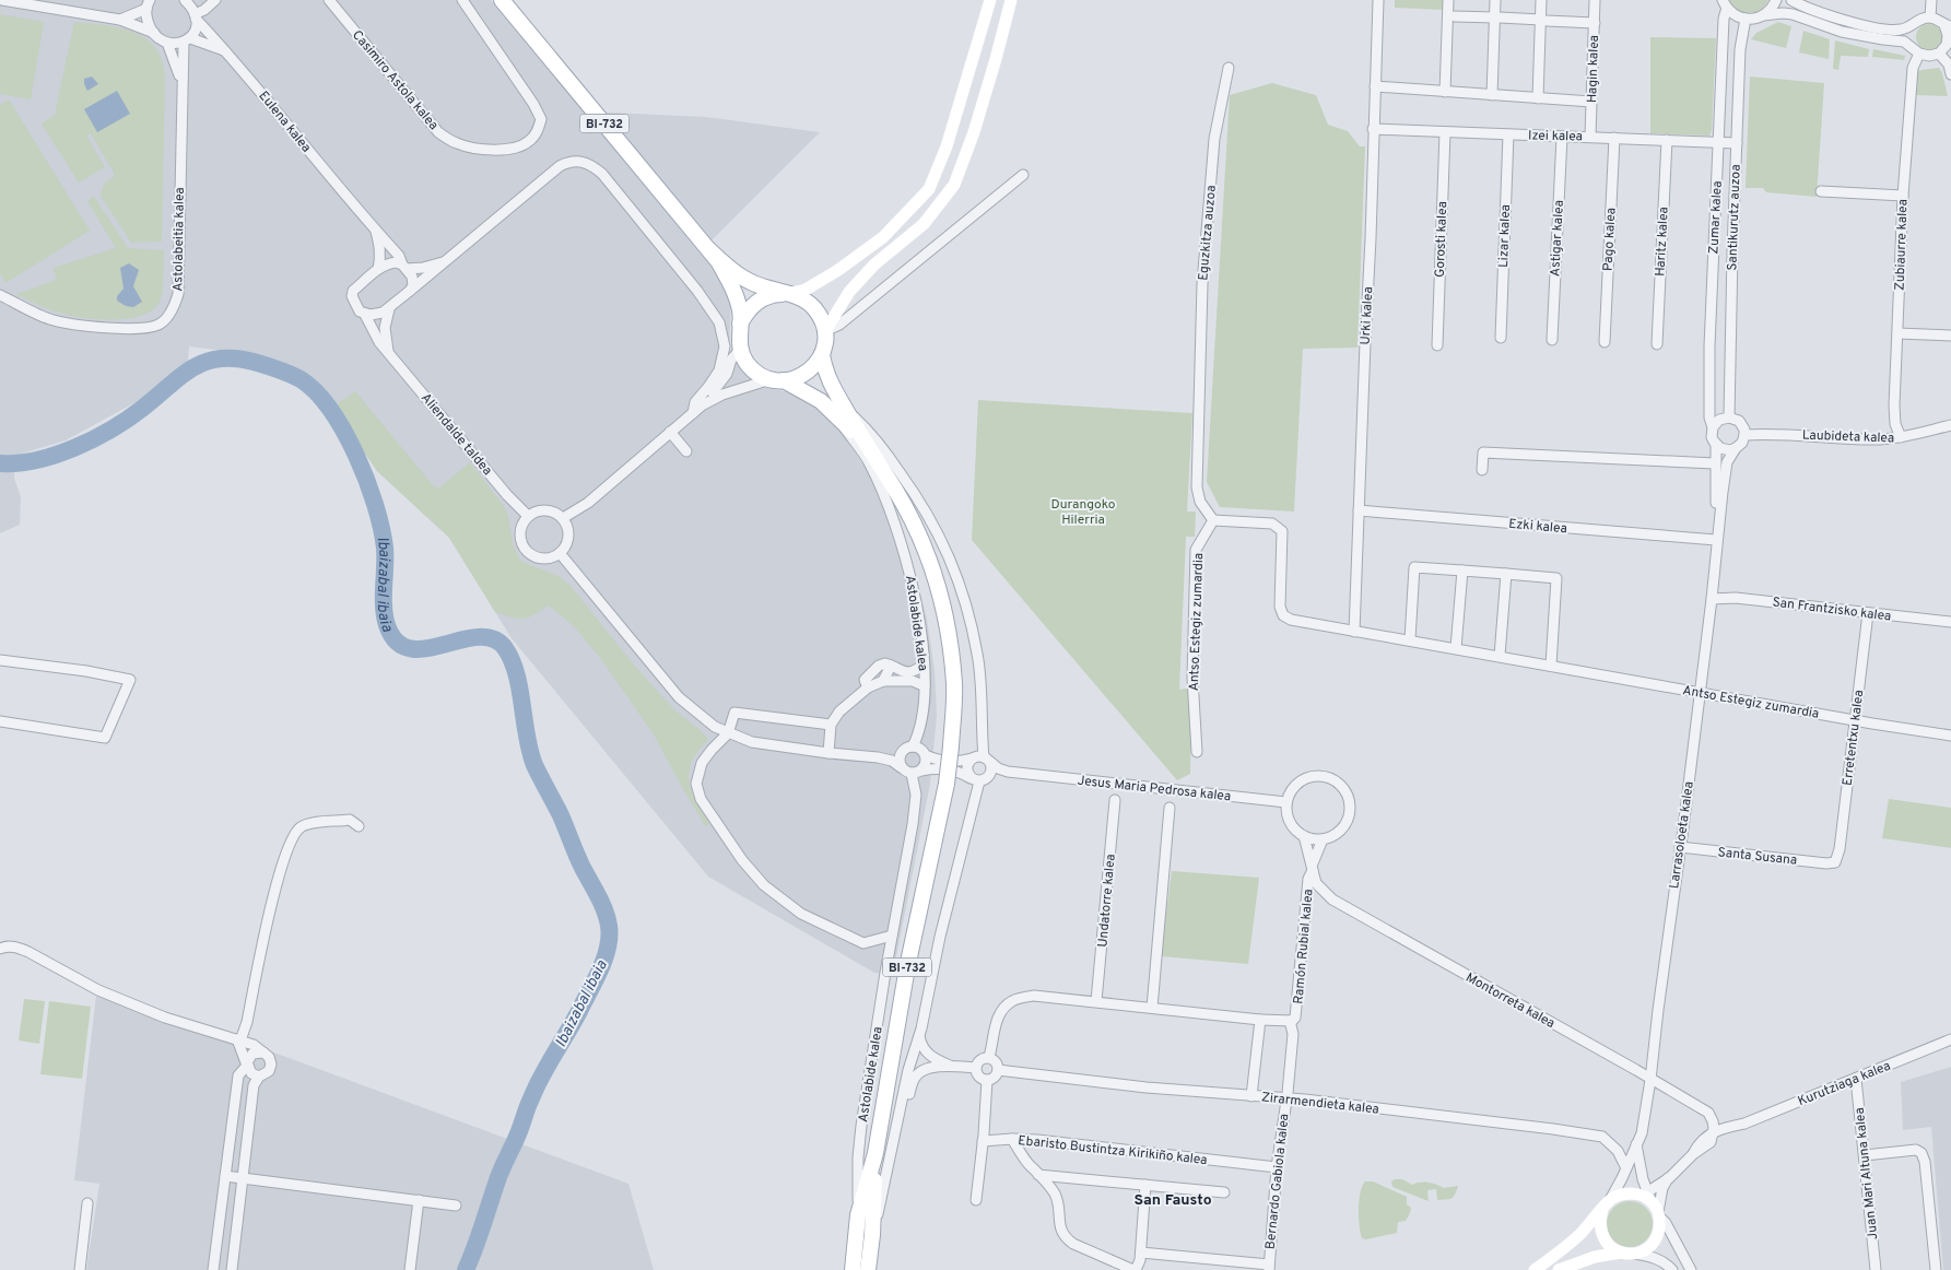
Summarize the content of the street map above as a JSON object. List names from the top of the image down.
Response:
{
  "streets": {
    "main road": ["BI-732"],
    "street": [
      "Hagin kalea",
      "Casimiro Astola kalea",
      "Eulena kalea",
      "Izei kalea",
      "Zumar kalea",
      "Santikurutz auzoa",
      "Eguzkitza auzoa",
      "Lizar kalea",
      "Astigar kalea",
      "Astolabeitia kalea",
      "Gorosti kalea",
      "Pago kalea",
      "Haritz kalea",
      "Zubiaurre kalea",
      "Urki kalea",
      "Aliendalde taldea",
      "Laubideta kalea",
      "Ezki kalea",
      "San Frantzisko kalea",
      "Antso Estegiz zumardia",
      "Astolabide kalea",
      "Erretentxu kalea",
      "Jesus Maria Pedrosa kalea",
      "Larrasoloeta kalea",
      "Santa Susana",
      "Undatorre kalea",
      "Ramón Rubial kalea",
      "Montorreta kalea",
      "Kurutziaga kalea",
      "Zirarmendieta kalea",
      "Ebaristo Bustintza Kirikiño kalea",
      "Juan Mari Altuna kalea",
      "Bernardo Gabiola kalea"
    ]
  },
  "crossings": [
    ["Hagin kalea", "Izei kalea"],
    ["Eulena kalea", "Astolabeitia kalea"],
    ["BI-732", "Astolabide kalea"],
    ["Izei kalea", "Zumar kalea"],
    ["Izei kalea", "Santikurutz auzoa"],
    ["Izei kalea", "Lizar kalea"],
    ["Izei kalea", "Astigar kalea"],
    ["Izei kalea", "Gorosti kalea"],
    ["Izei kalea", "Pago kalea"],
    ["Izei kalea", "Haritz kalea"],
    ["Izei kalea", "Urki kalea"],
    ["Zumar kalea", "Santikurutz auzoa"],
    ["Zumar kalea", "Laubideta kalea"],
    ["Santikurutz auzoa", "Laubideta kalea"],
    ["Eguzkitza auzoa", "Antso Estegiz zumardia"],
    ["Zubiaurre kalea", "Laubideta kalea"],
    ["Urki kalea", "Ezki kalea"],
    ["Urki kalea", "Antso Estegiz zumardia"],
    ["Ezki kalea", "Larrasoloeta kalea"],
    ["San Frantzisko kalea", "Erretentxu kalea"],
    ["San Frantzisko kalea", "Larrasoloeta kalea"],
    ["Antso Estegiz zumardia", "Erretentxu kalea"],
    ["Antso Estegiz zumardia", "Larrasoloeta kalea"],
    ["Erretentxu kalea", "Santa Susana"],
    ["Jesus Maria Pedrosa kalea", "Montorreta kalea"],
    ["Larrasoloeta kalea", "Santa Susana"],
    ["Larrasoloeta kalea", "Montorreta kalea"],
    ["Larrasoloeta kalea", "Zirarmendieta kalea"],
    ["Ramón Rubial kalea", "Montorreta kalea"],
    ["Ramón Rubial kalea", "Zirarmendieta kalea"],
    ["Ramón Rubial kalea", "Bernardo Gabiola kalea"],
    ["Kurutziaga kalea", "Juan Mari Altuna kalea"],
    ["Zirarmendieta kalea", "Bernardo Gabiola kalea"],
    ["Ebaristo Bustintza Kirikiño kalea", "Bernardo Gabiola kalea"]
  ],
  "districts": ["San Fausto"],
  "water": ["Ibaizabal ibaia"],
  "parks": ["Durangoko Hilerria"]
}
